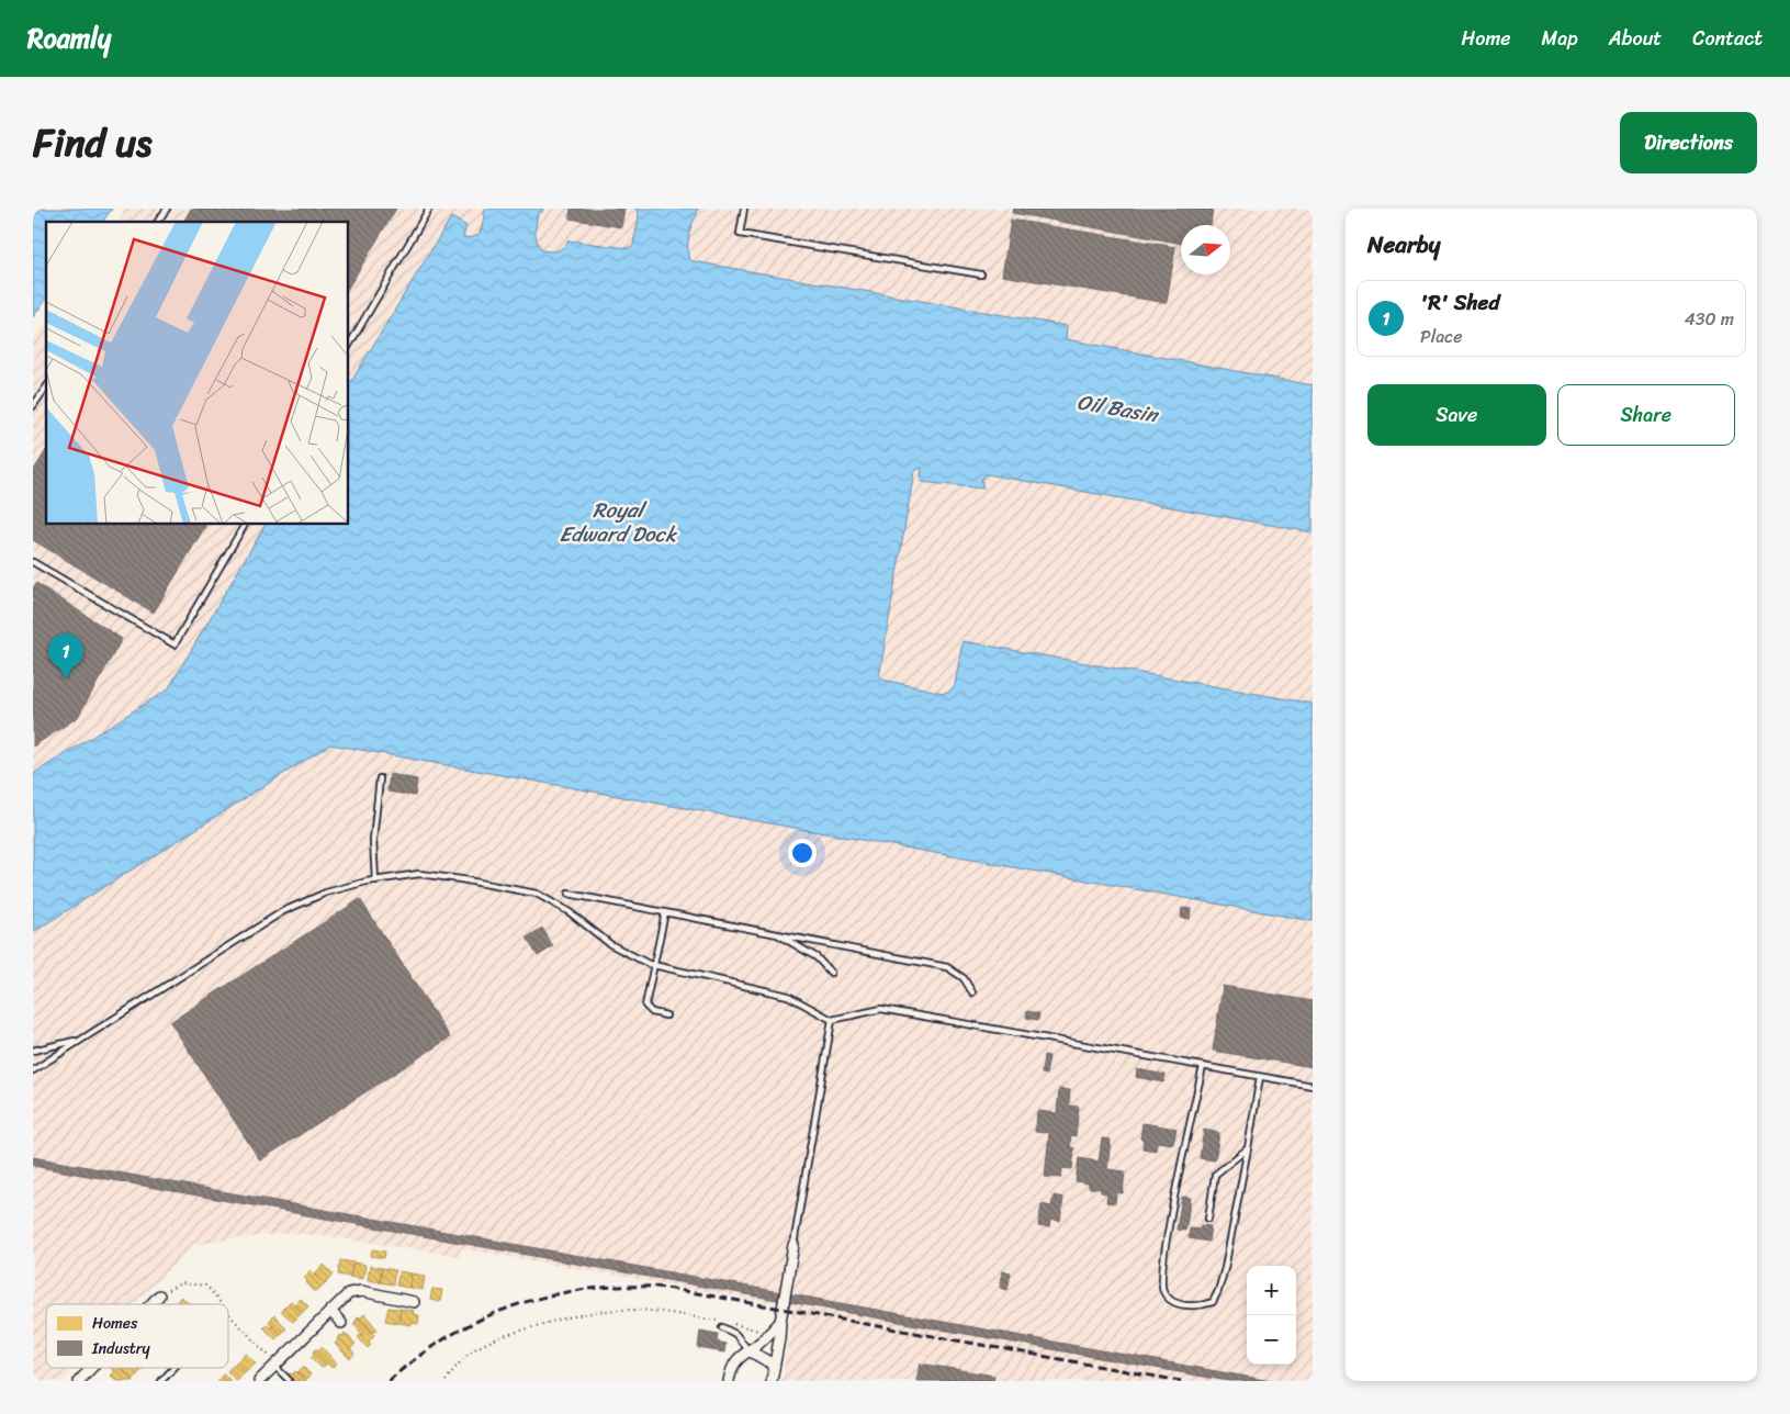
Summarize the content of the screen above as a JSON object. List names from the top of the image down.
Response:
{
  "water": ["Oil Basin", "Royal Edward Dock"],
  "legend": ["Homes", "Industry"],
  "north": "right",
  "page": {
    "header": "Roamly",
    "nav": [
      "Home",
      "Map",
      "About",
      "Contact"
    ],
    "title": "Find us",
    "buttons": [
      "Directions",
      ["Save", "Share"]
    ],
    "heading": "Nearby",
    "list": [
      {
        "mark": "1",
        "name": "'R' Shed",
        "note": "Place",
        "value": "430 m"
      }
    ],
    "pins": "1",
    "map_buttons": ["+", "−"]
  }
}
